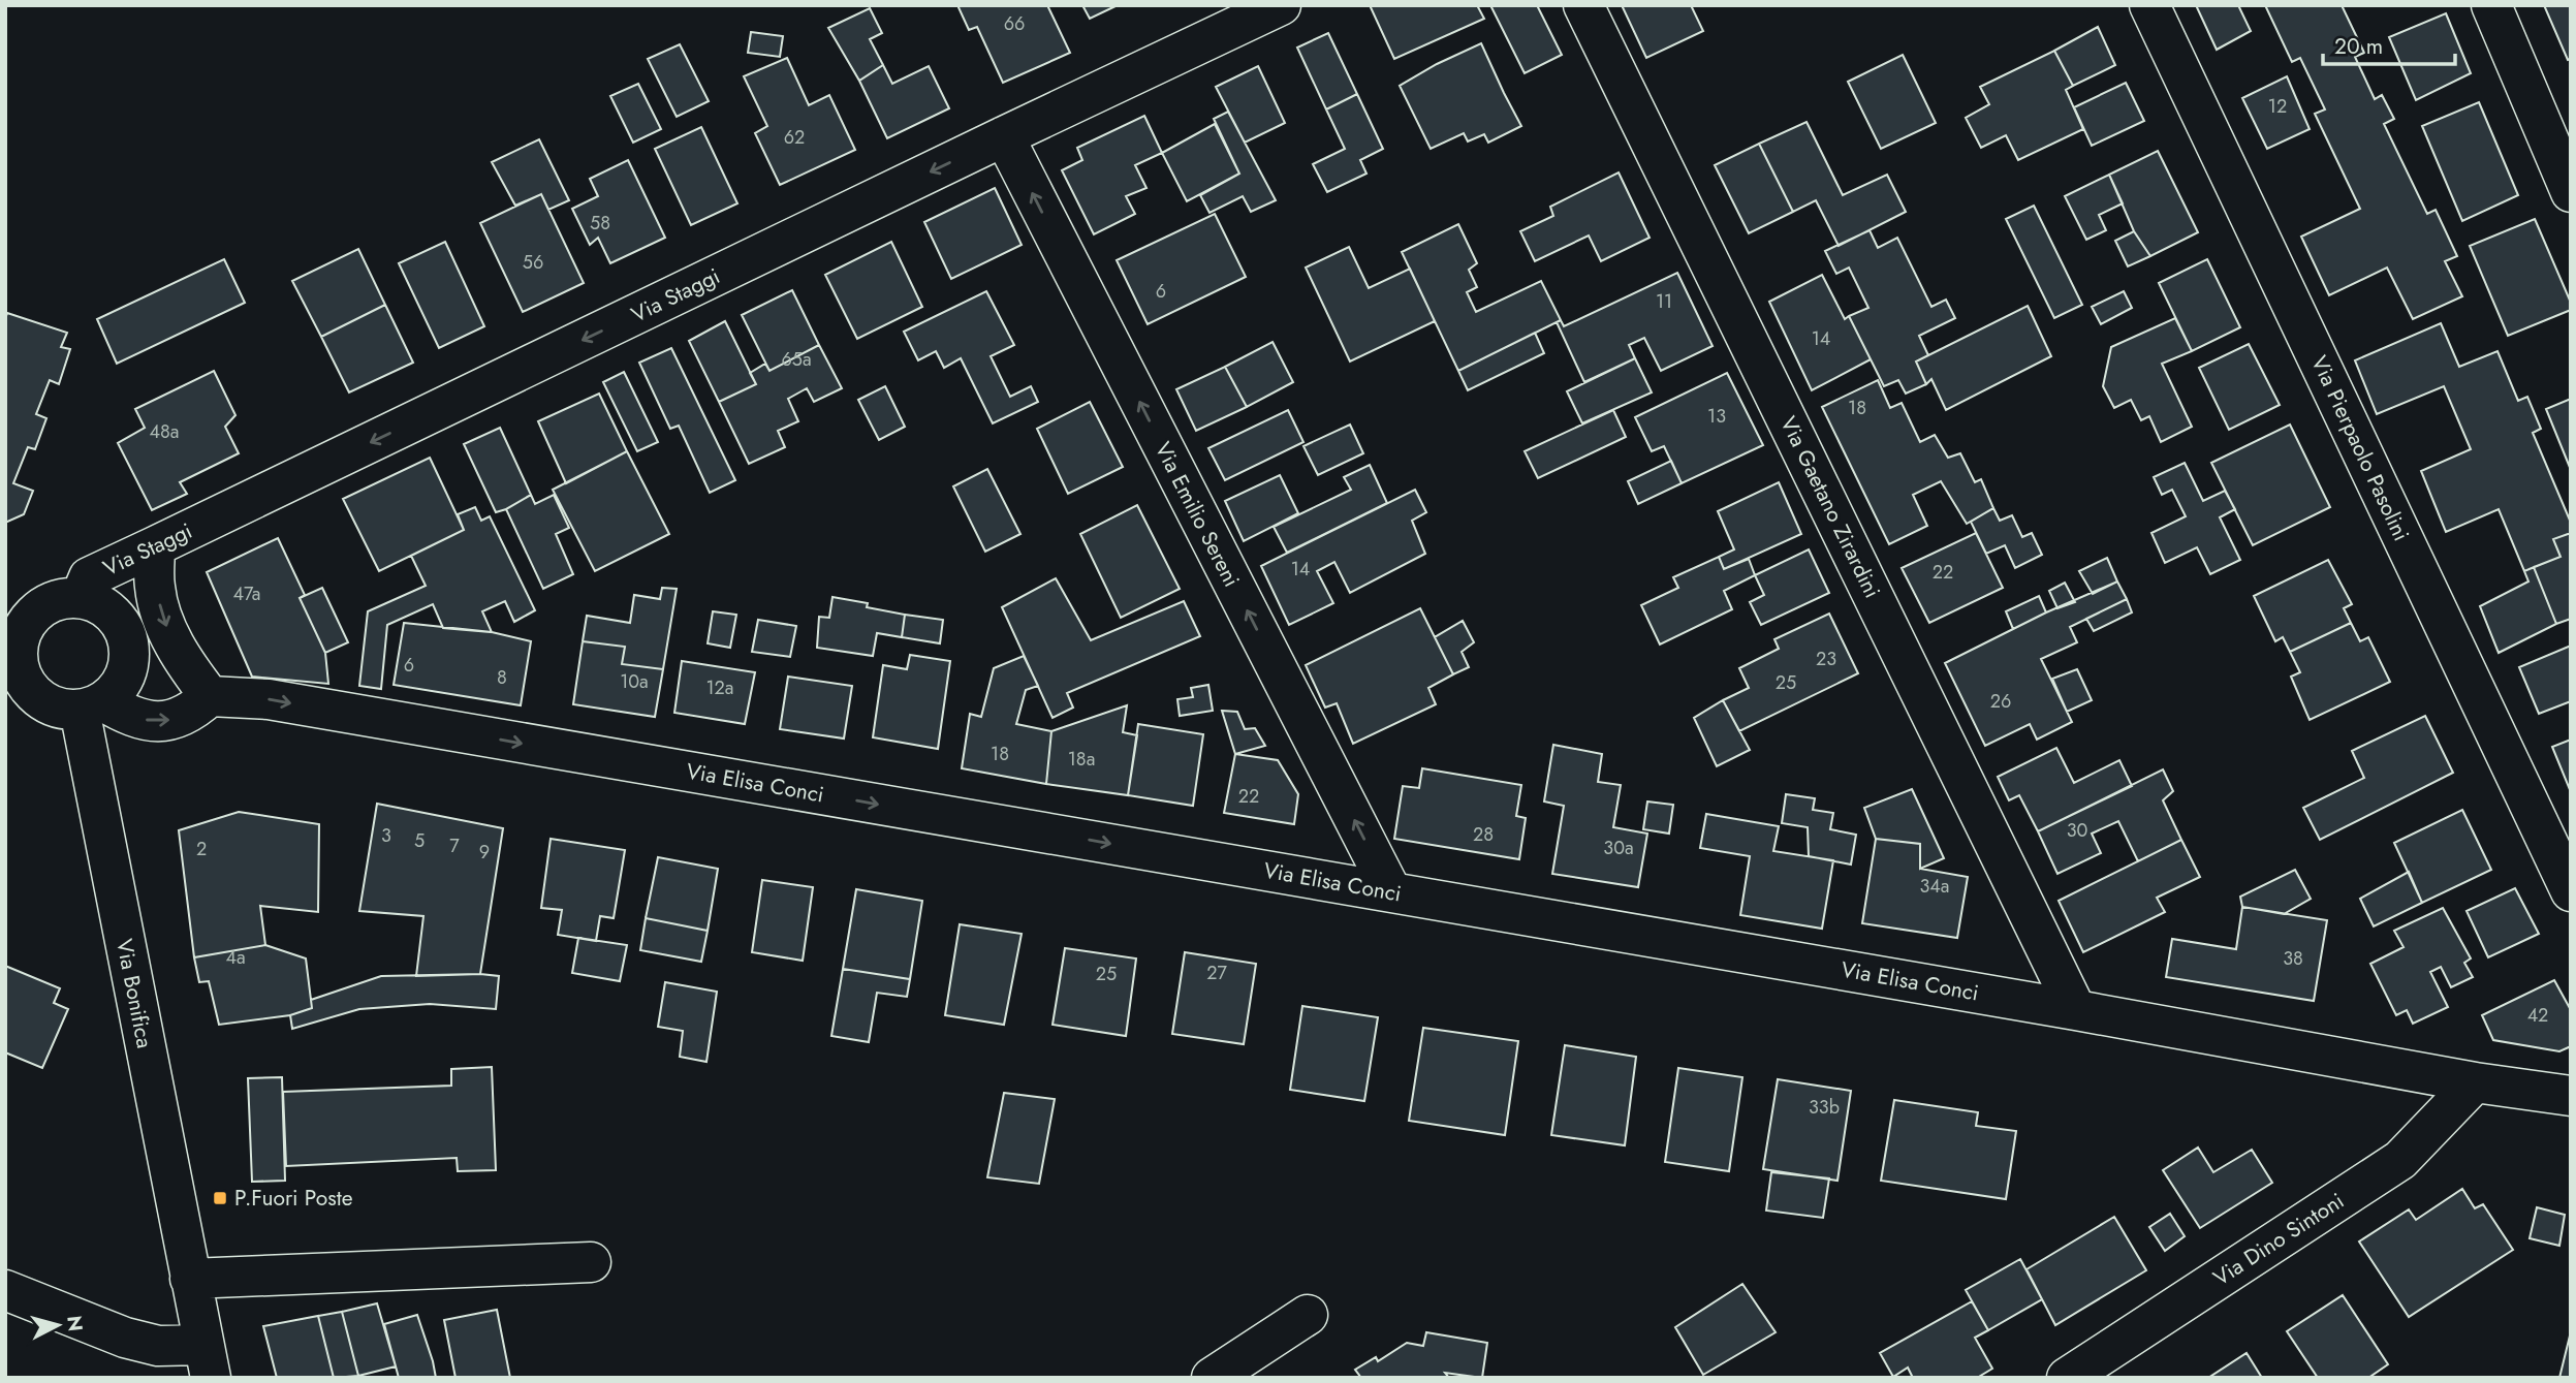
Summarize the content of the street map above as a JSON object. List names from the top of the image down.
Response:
{
  "streets": {
    "street": [
      "Via Staggi",
      "Via Pierpaolo Pasolini",
      "Via Gaetano Zirardini",
      "Via Emilio Sereni",
      "Via Elisa Conci",
      "Via Bonifica",
      "Via Dino Sintoni"
    ]
  },
  "crossings": [
    ["Via Staggi", "Via Emilio Sereni"],
    ["Via Staggi", "Via Bonifica"],
    ["Via Gaetano Zirardini", "Via Elisa Conci"],
    ["Via Emilio Sereni", "Via Elisa Conci"],
    ["Via Elisa Conci", "Via Dino Sintoni"]
  ],
  "one_way": ["Via Staggi", "Via Emilio Sereni", "Via Elisa Conci"],
  "places": {
    "transit": ["P.Fuori Poste"]
  },
  "house_numbers": [
    "66",
    "12",
    "62",
    "58",
    "56",
    "6",
    "11",
    "14",
    "65a",
    "18",
    "13",
    "48a",
    "14",
    "22",
    "47a",
    "23",
    "6",
    "8",
    "10a",
    "25",
    "12a",
    "26",
    "18",
    "18a",
    "22",
    "30",
    "28",
    "3",
    "5",
    "7",
    "30a",
    "2",
    "9",
    "34a",
    "4a",
    "38",
    "27",
    "25",
    "42",
    "33b"
  ],
  "scale_bar": "20 m",
  "north": "right"
}
